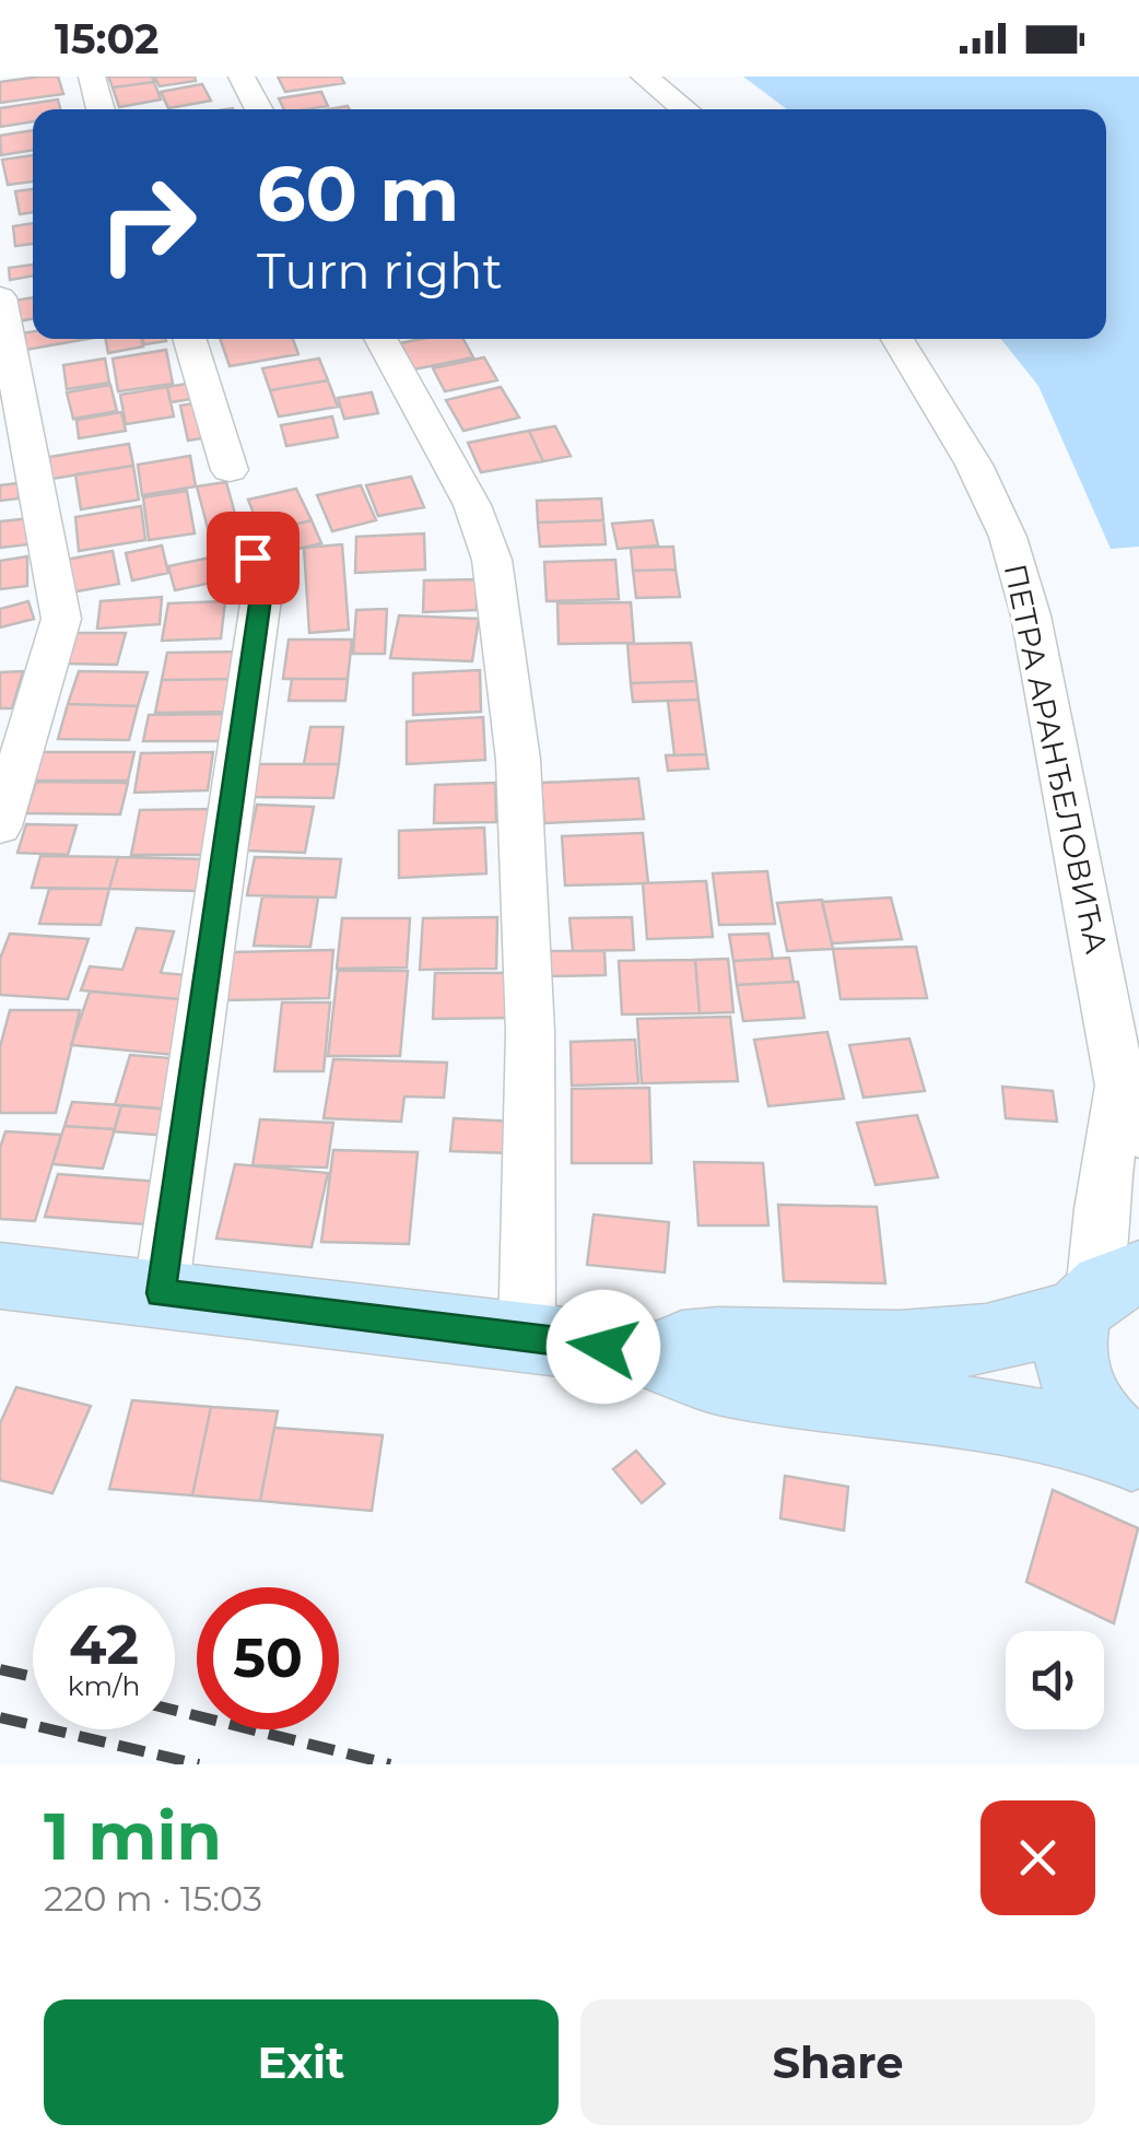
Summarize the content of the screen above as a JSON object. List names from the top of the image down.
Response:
{
  "streets": {
    "street": ["ПЕТРА АРАНЂЕЛОВИЋА"]
  },
  "page": {
    "status": "15:02",
    "turn": ["60 m", "Turn right"],
    "speed": "42 km/h",
    "limit": "50",
    "heading": ["1 min", "220 m · 15:03"],
    "buttons": ["Exit", "Share"]
  }
}
